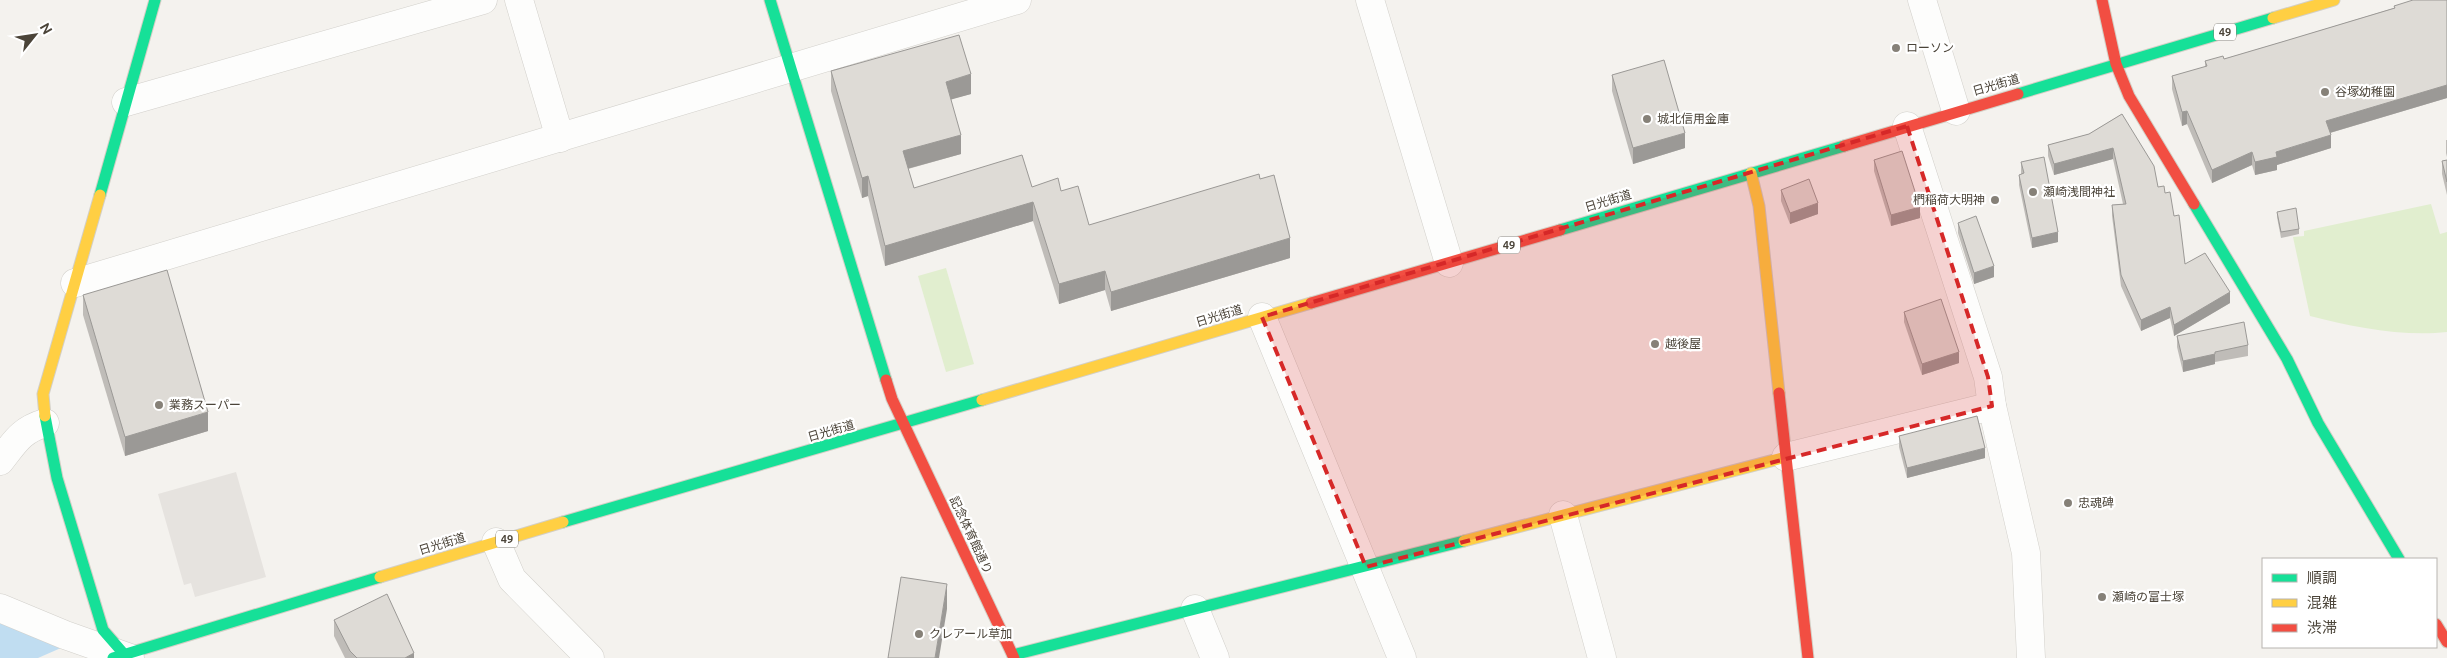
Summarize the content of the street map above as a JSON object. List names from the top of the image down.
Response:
{
  "streets": {
    "street": ["49", "日光街道", "記念体育館通り"]
  },
  "crossings": [
    ["日光街道", "記念体育館通り"]
  ],
  "places": [
    "ローソン",
    "谷塚幼稚園",
    "城北信用金庫",
    "瀬崎浅間神社",
    "椚稲荷大明神",
    "越後屋",
    "業務スーパー",
    "忠魂碑",
    "瀬崎の富士塚",
    "クレアール草加"
  ],
  "legend": ["順調", "混雑", "渋滞"],
  "north": "top right"
}
